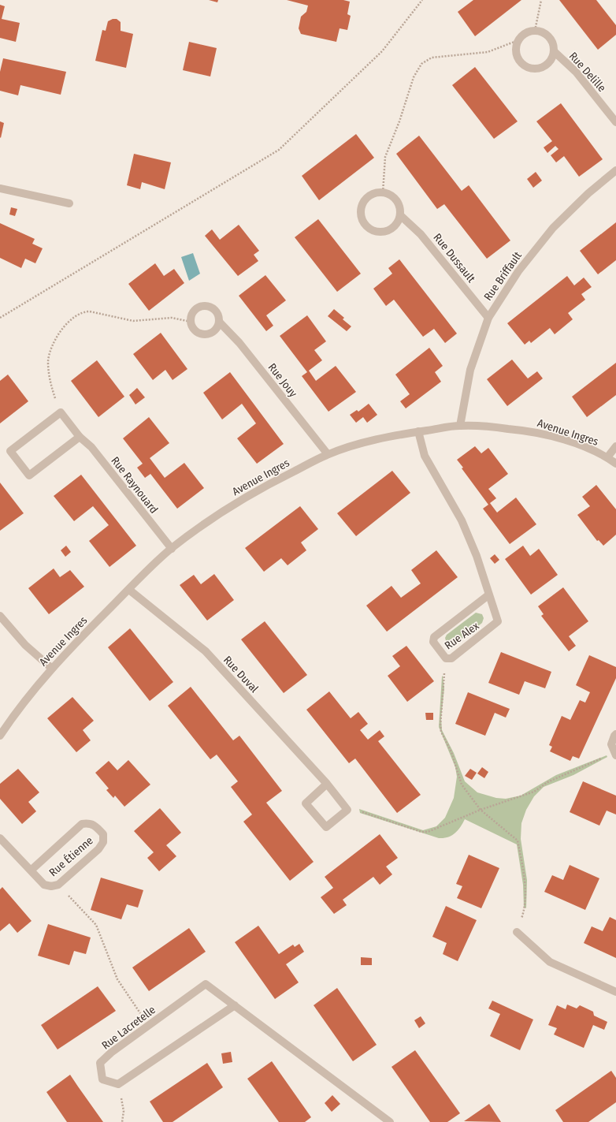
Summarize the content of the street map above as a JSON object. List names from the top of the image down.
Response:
{
  "streets": {
    "street": [
      "Rue Delille",
      "Rue Dussault",
      "Rue Briffault",
      "Rue Jouy",
      "Avenue Ingres",
      "Rue Raynouard",
      "Rue Alex",
      "Rue Duval",
      "Rue Étienne",
      "Rue Lacretelle"
    ]
  },
  "crossings": [
    ["Rue Dussault", "Rue Briffault"],
    ["Rue Briffault", "Avenue Ingres"],
    ["Rue Jouy", "Avenue Ingres"],
    ["Avenue Ingres", "Rue Raynouard"],
    ["Avenue Ingres", "Rue Alex"],
    ["Avenue Ingres", "Rue Duval"]
  ]
}
